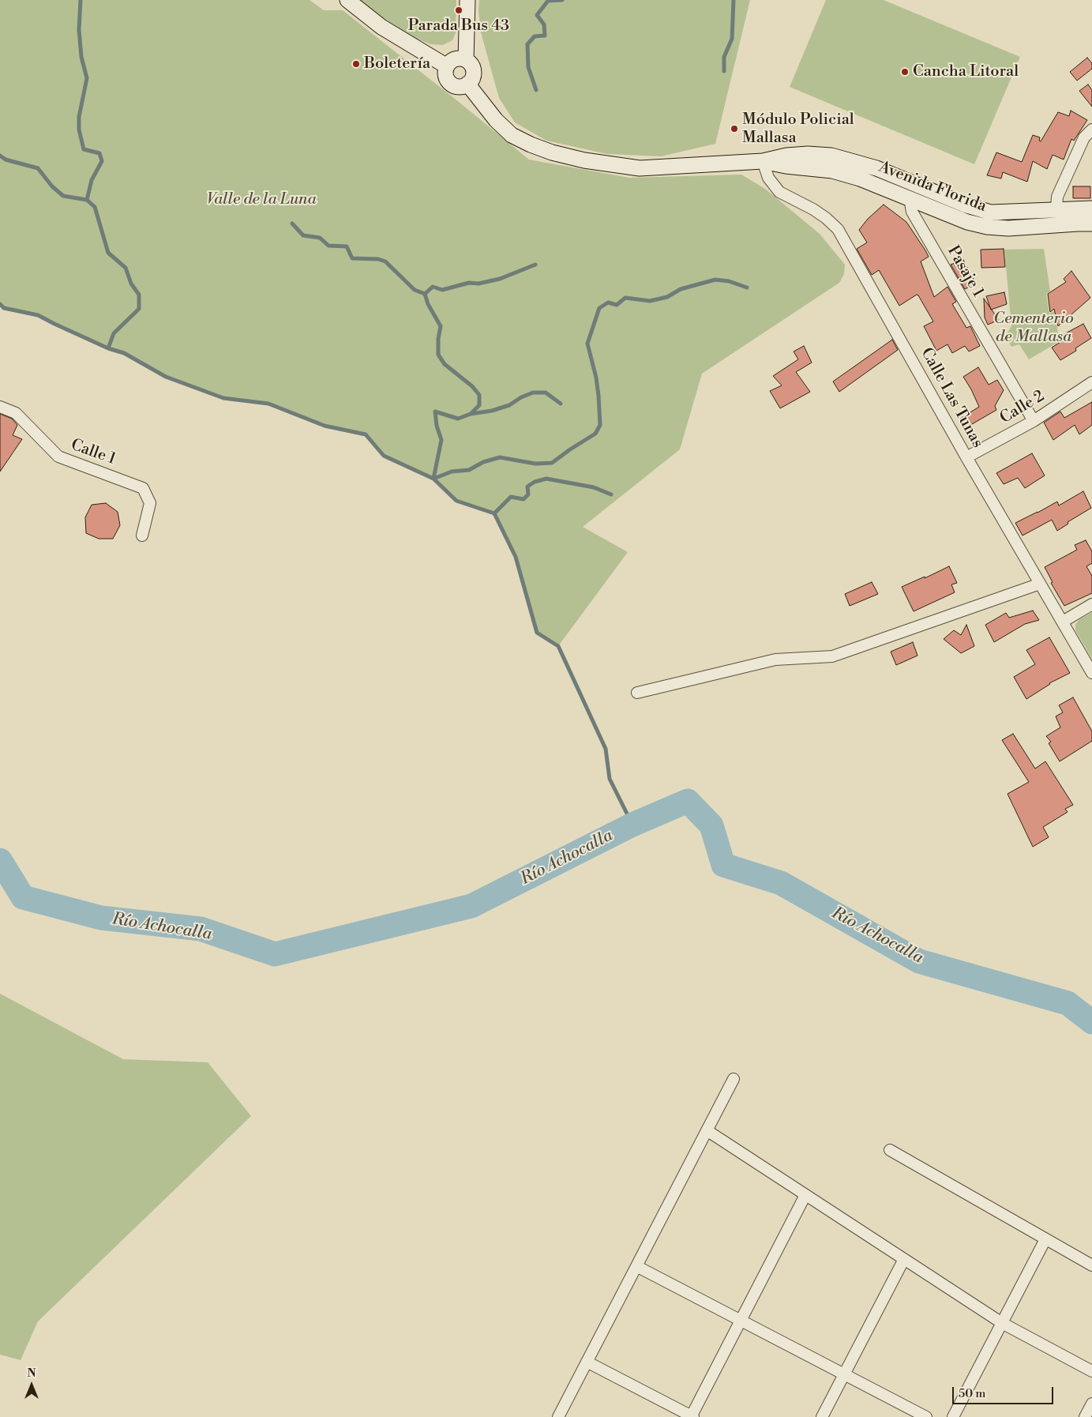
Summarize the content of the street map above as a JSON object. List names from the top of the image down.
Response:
{
  "streets": {
    "main road": ["Avenida Florida"],
    "street": [
      "Pasaje 1",
      "Calle Las Tunas",
      "Calle 2",
      "Calle 1"
    ]
  },
  "crossings": [
    ["Avenida Florida", "Pasaje 1"],
    ["Avenida Florida", "Calle Las Tunas"],
    ["Pasaje 1", "Calle 2"],
    ["Calle Las Tunas", "Calle 2"]
  ],
  "water": ["Río Achocalla"],
  "parks": ["Valle de la Luna", "Cementerio de Mallasa"],
  "places": [
    "Parada Bus 43",
    "Boletería",
    "Cancha Litoral",
    "Módulo Policial Mallasa"
  ],
  "scale_bar": "50 m",
  "north": "top"
}
